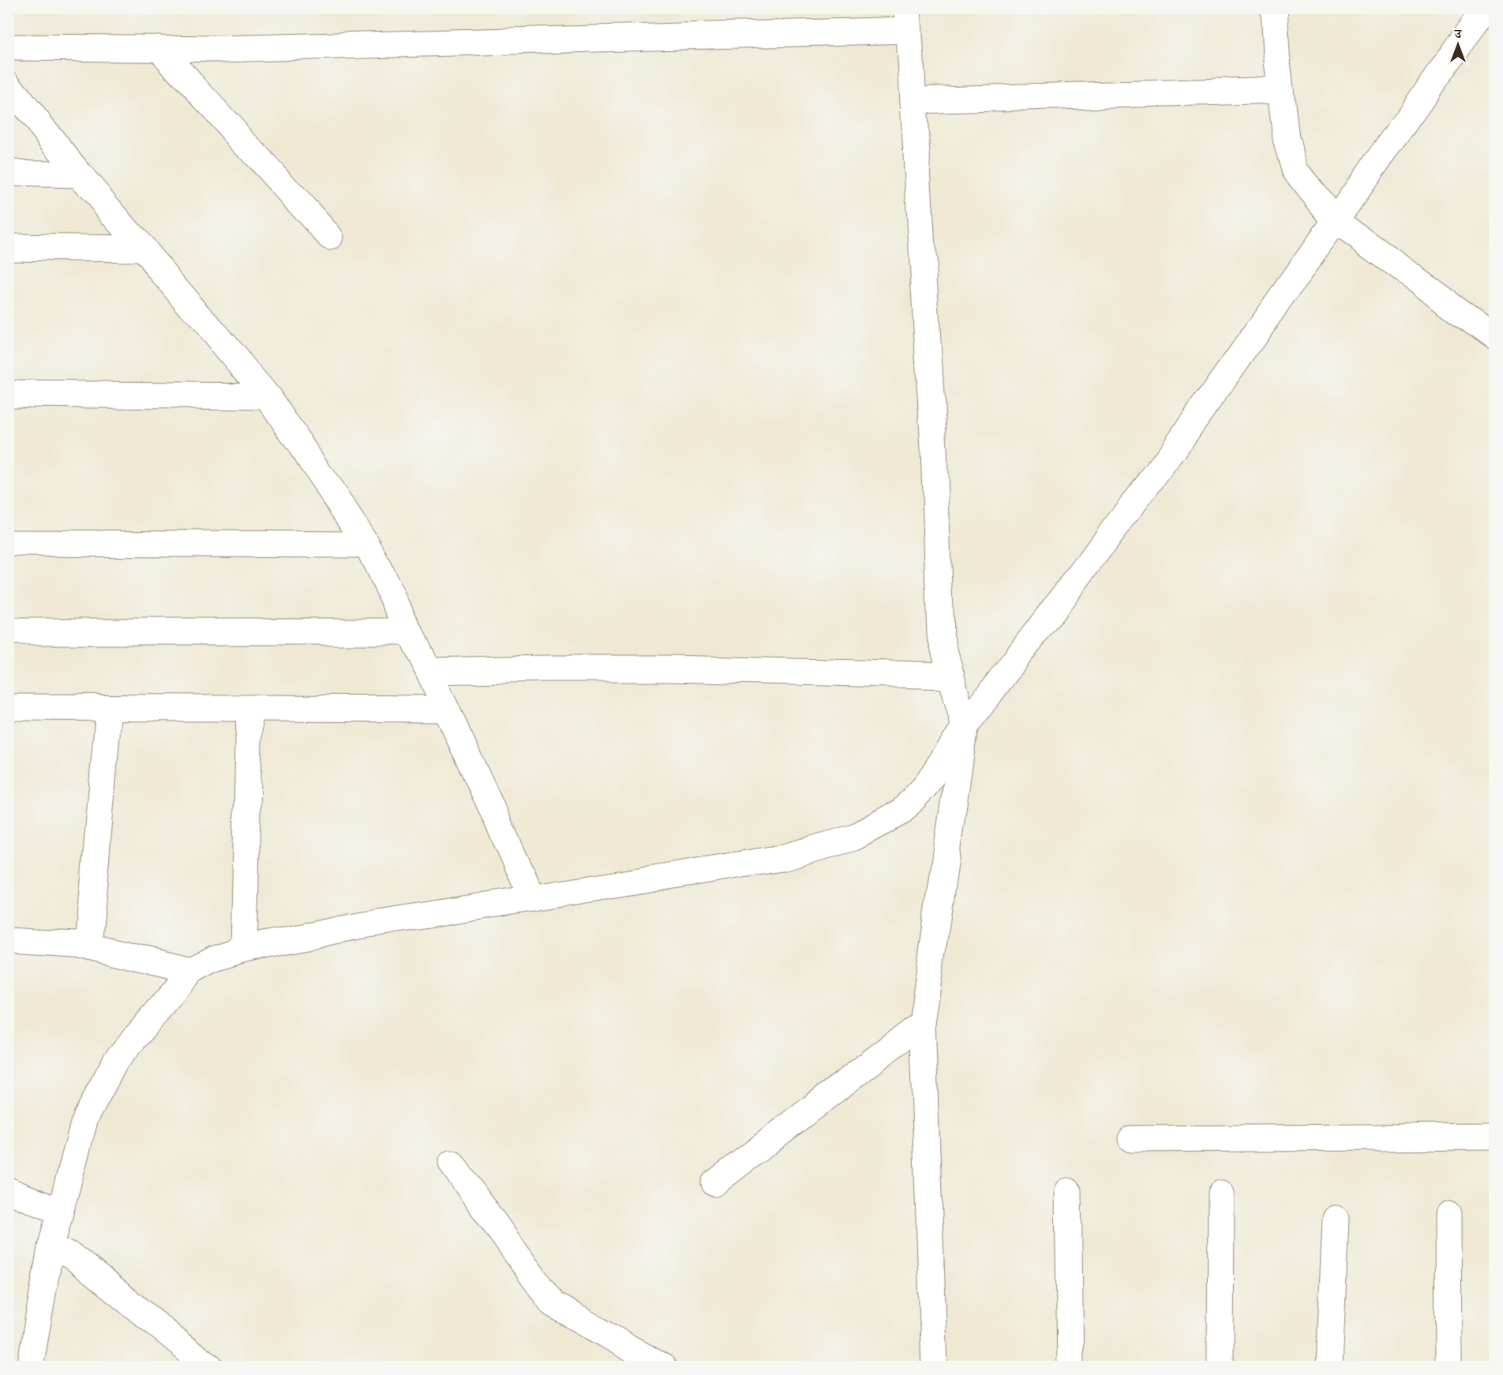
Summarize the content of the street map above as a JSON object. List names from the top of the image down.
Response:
{
  "north": "top"
}
